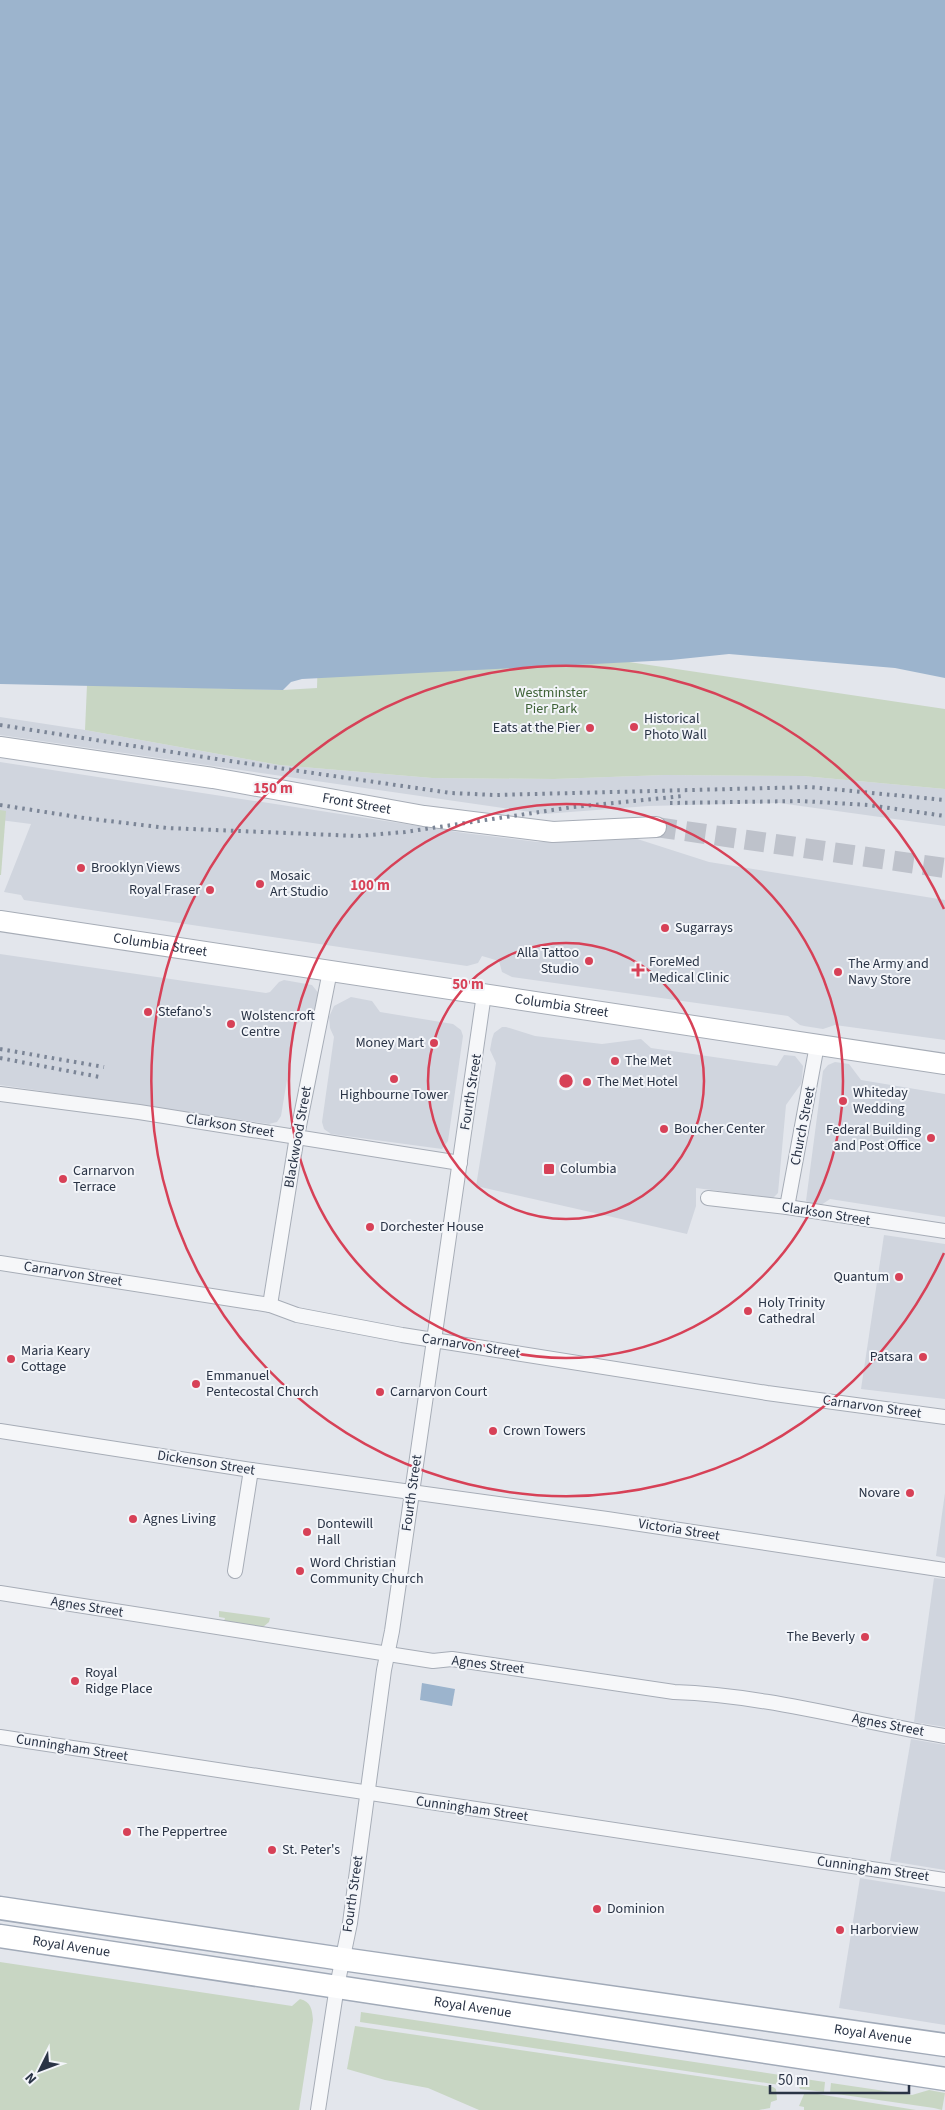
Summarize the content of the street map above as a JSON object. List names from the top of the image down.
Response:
{
  "streets": {
    "main road": ["Royal Avenue"],
    "street": [
      "Front Street",
      "Columbia Street",
      "Fourth Street",
      "Clarkson Street",
      "Church Street",
      "Blackwood Street",
      "Carnarvon Street",
      "Dickenson Street",
      "Victoria Street",
      "Agnes Street",
      "Cunningham Street"
    ]
  },
  "crossings": [
    ["Columbia Street", "Fourth Street"],
    ["Columbia Street", "Church Street"],
    ["Columbia Street", "Blackwood Street"],
    ["Fourth Street", "Clarkson Street"],
    ["Fourth Street", "Carnarvon Street"],
    ["Fourth Street", "Dickenson Street"],
    ["Fourth Street", "Victoria Street"],
    ["Fourth Street", "Agnes Street"],
    ["Fourth Street", "Cunningham Street"],
    ["Fourth Street", "Royal Avenue"],
    ["Clarkson Street", "Church Street"],
    ["Clarkson Street", "Blackwood Street"],
    ["Blackwood Street", "Carnarvon Street"],
    ["Dickenson Street", "Victoria Street"]
  ],
  "parks": ["Westminster Pier Park"],
  "places": {
    "other": [
      "Historical Photo Wall",
      "Eats at the Pier",
      "Brooklyn Views",
      "Mosaic Art Studio",
      "Royal Fraser",
      "Sugarrays",
      "Alla Tattoo Studio",
      "The Army and Navy Store",
      "Stefano's",
      "Wolstencroft Centre",
      "Money Mart",
      "The Met",
      "Highbourne Tower",
      "The Met Hotel",
      "Whiteday Wedding",
      "Boucher Center",
      "Federal Building and Post Office",
      "Carnarvon Terrace",
      "Dorchester House",
      "Quantum",
      "Holy Trinity Cathedral",
      "Patsara",
      "Maria Keary Cottage",
      "Emmanuel Pentecostal Church",
      "Carnarvon Court",
      "Crown Towers",
      "Novare",
      "Agnes Living",
      "Dontewill Hall",
      "Word Christian Community Church",
      "The Beverly",
      "Royal Ridge Place",
      "The Peppertree",
      "St. Peter's",
      "Dominion",
      "Harborview"
    ],
    "health": ["ForeMed Medical Clinic"],
    "transit": ["Columbia"]
  },
  "scale_bar": "50 m",
  "north": "bottom left",
  "rings": ["150 m", "100 m", "50 m"]
}
